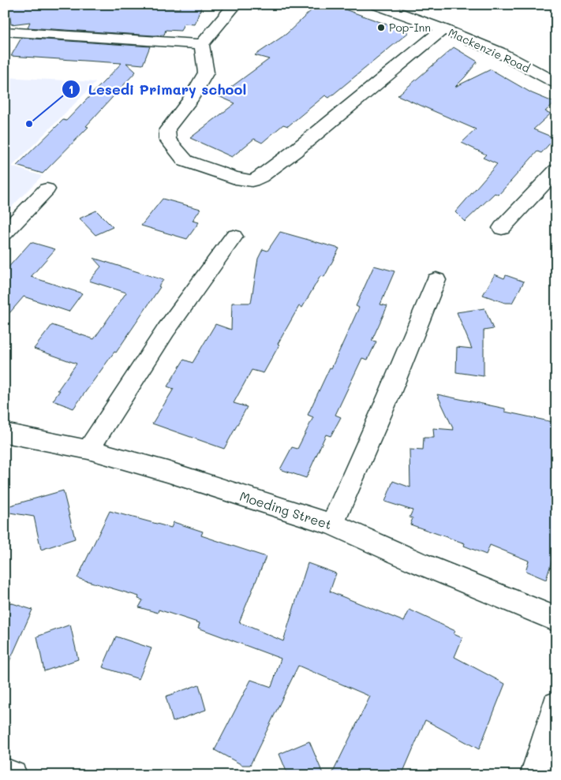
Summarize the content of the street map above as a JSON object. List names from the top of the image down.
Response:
{
  "streets": {
    "street": ["Mackenzie Road", "Moeding Street"]
  },
  "places": ["Pop-Inn", "Lesedi Primary school"]
}
